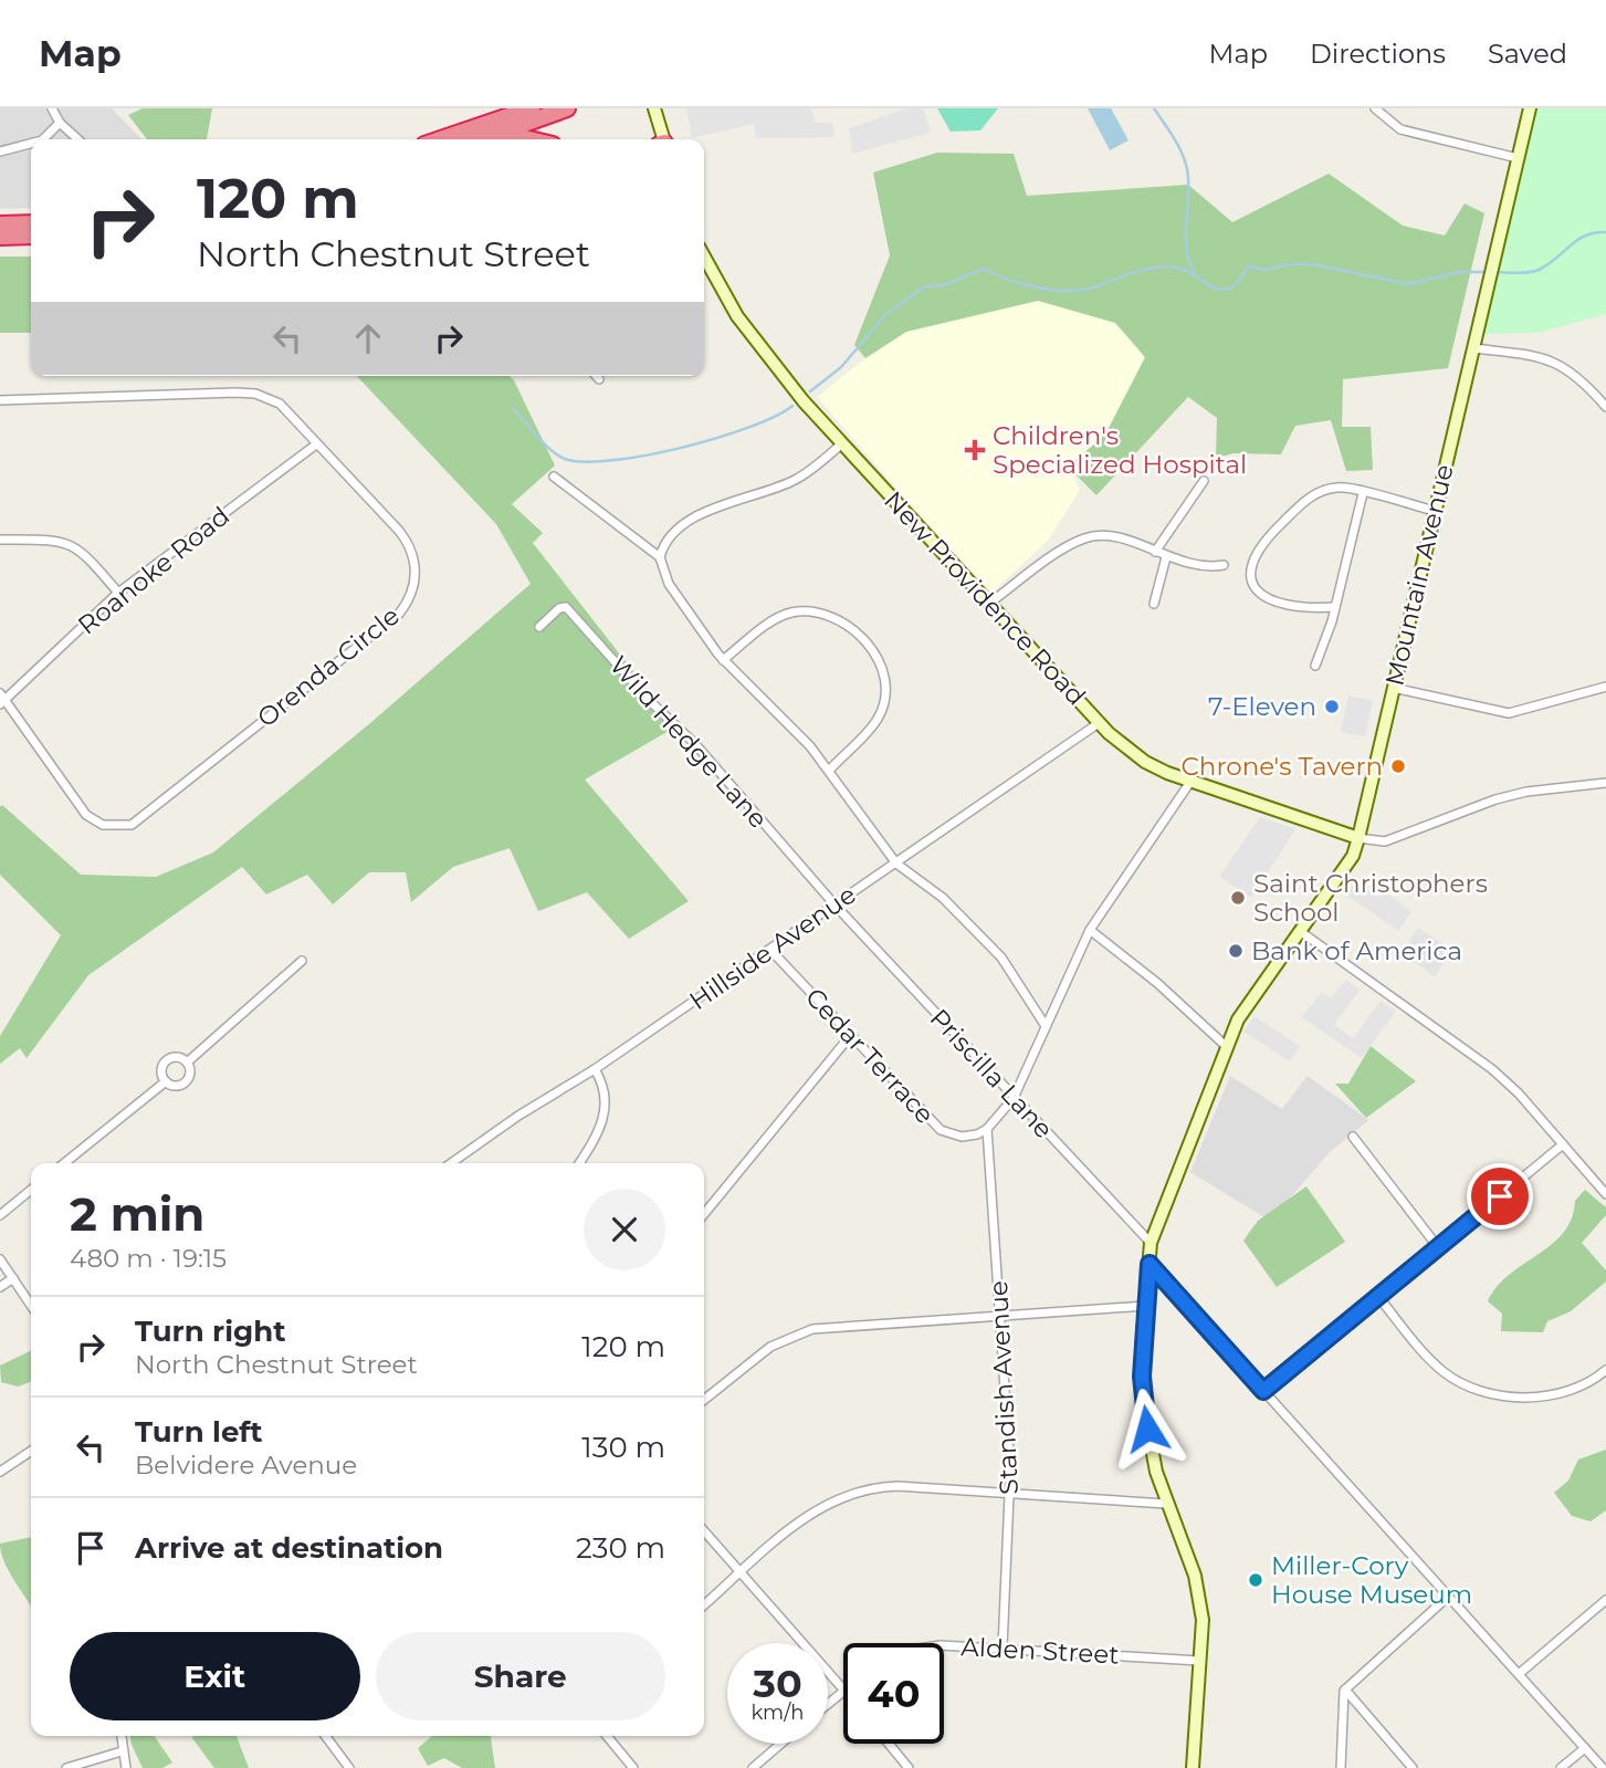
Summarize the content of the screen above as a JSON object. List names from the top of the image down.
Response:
{
  "streets": {
    "street": [
      "Roanoke Road",
      "Mountain Avenue",
      "New Providence Road",
      "Orenda Circle",
      "Wild Hedge Lane",
      "Hillside Avenue",
      "Cedar Terrace",
      "Priscilla Lane",
      "Standish Avenue",
      "Alden Street"
    ]
  },
  "crossings": [
    ["Roanoke Road", "Orenda Circle"],
    ["Mountain Avenue", "New Providence Road"],
    ["Mountain Avenue", "Priscilla Lane"],
    ["Mountain Avenue", "Alden Street"],
    ["New Providence Road", "Hillside Avenue"],
    ["Wild Hedge Lane", "Hillside Avenue"],
    ["Wild Hedge Lane", "Priscilla Lane"],
    ["Hillside Avenue", "Cedar Terrace"],
    ["Hillside Avenue", "Priscilla Lane"],
    ["Cedar Terrace", "Standish Avenue"],
    ["Standish Avenue", "Alden Street"]
  ],
  "places": {
    "health": ["Children's Specialized Hospital"],
    "other": [
      "7-Eleven",
      "Chrone's Tavern",
      "Saint Christophers School",
      "Bank of America",
      "Miller-Cory House Museum"
    ]
  },
  "page": {
    "header": "Map",
    "nav": ["Map", "Directions", "Saved"],
    "turn": ["120 m", "North Chestnut Street"],
    "heading": ["2 min", "480 m · 19:15"],
    "list": [
      {
        "name": "Turn right",
        "note": "North Chestnut Street",
        "value": "120 m"
      },
      {
        "name": "Turn left",
        "note": "Belvidere Avenue",
        "value": "130 m"
      },
      {
        "name": "Arrive at destination",
        "value": "230 m"
      }
    ],
    "buttons": ["Exit", "Share"],
    "speed": "30 km/h",
    "limit": "40"
  }
}
